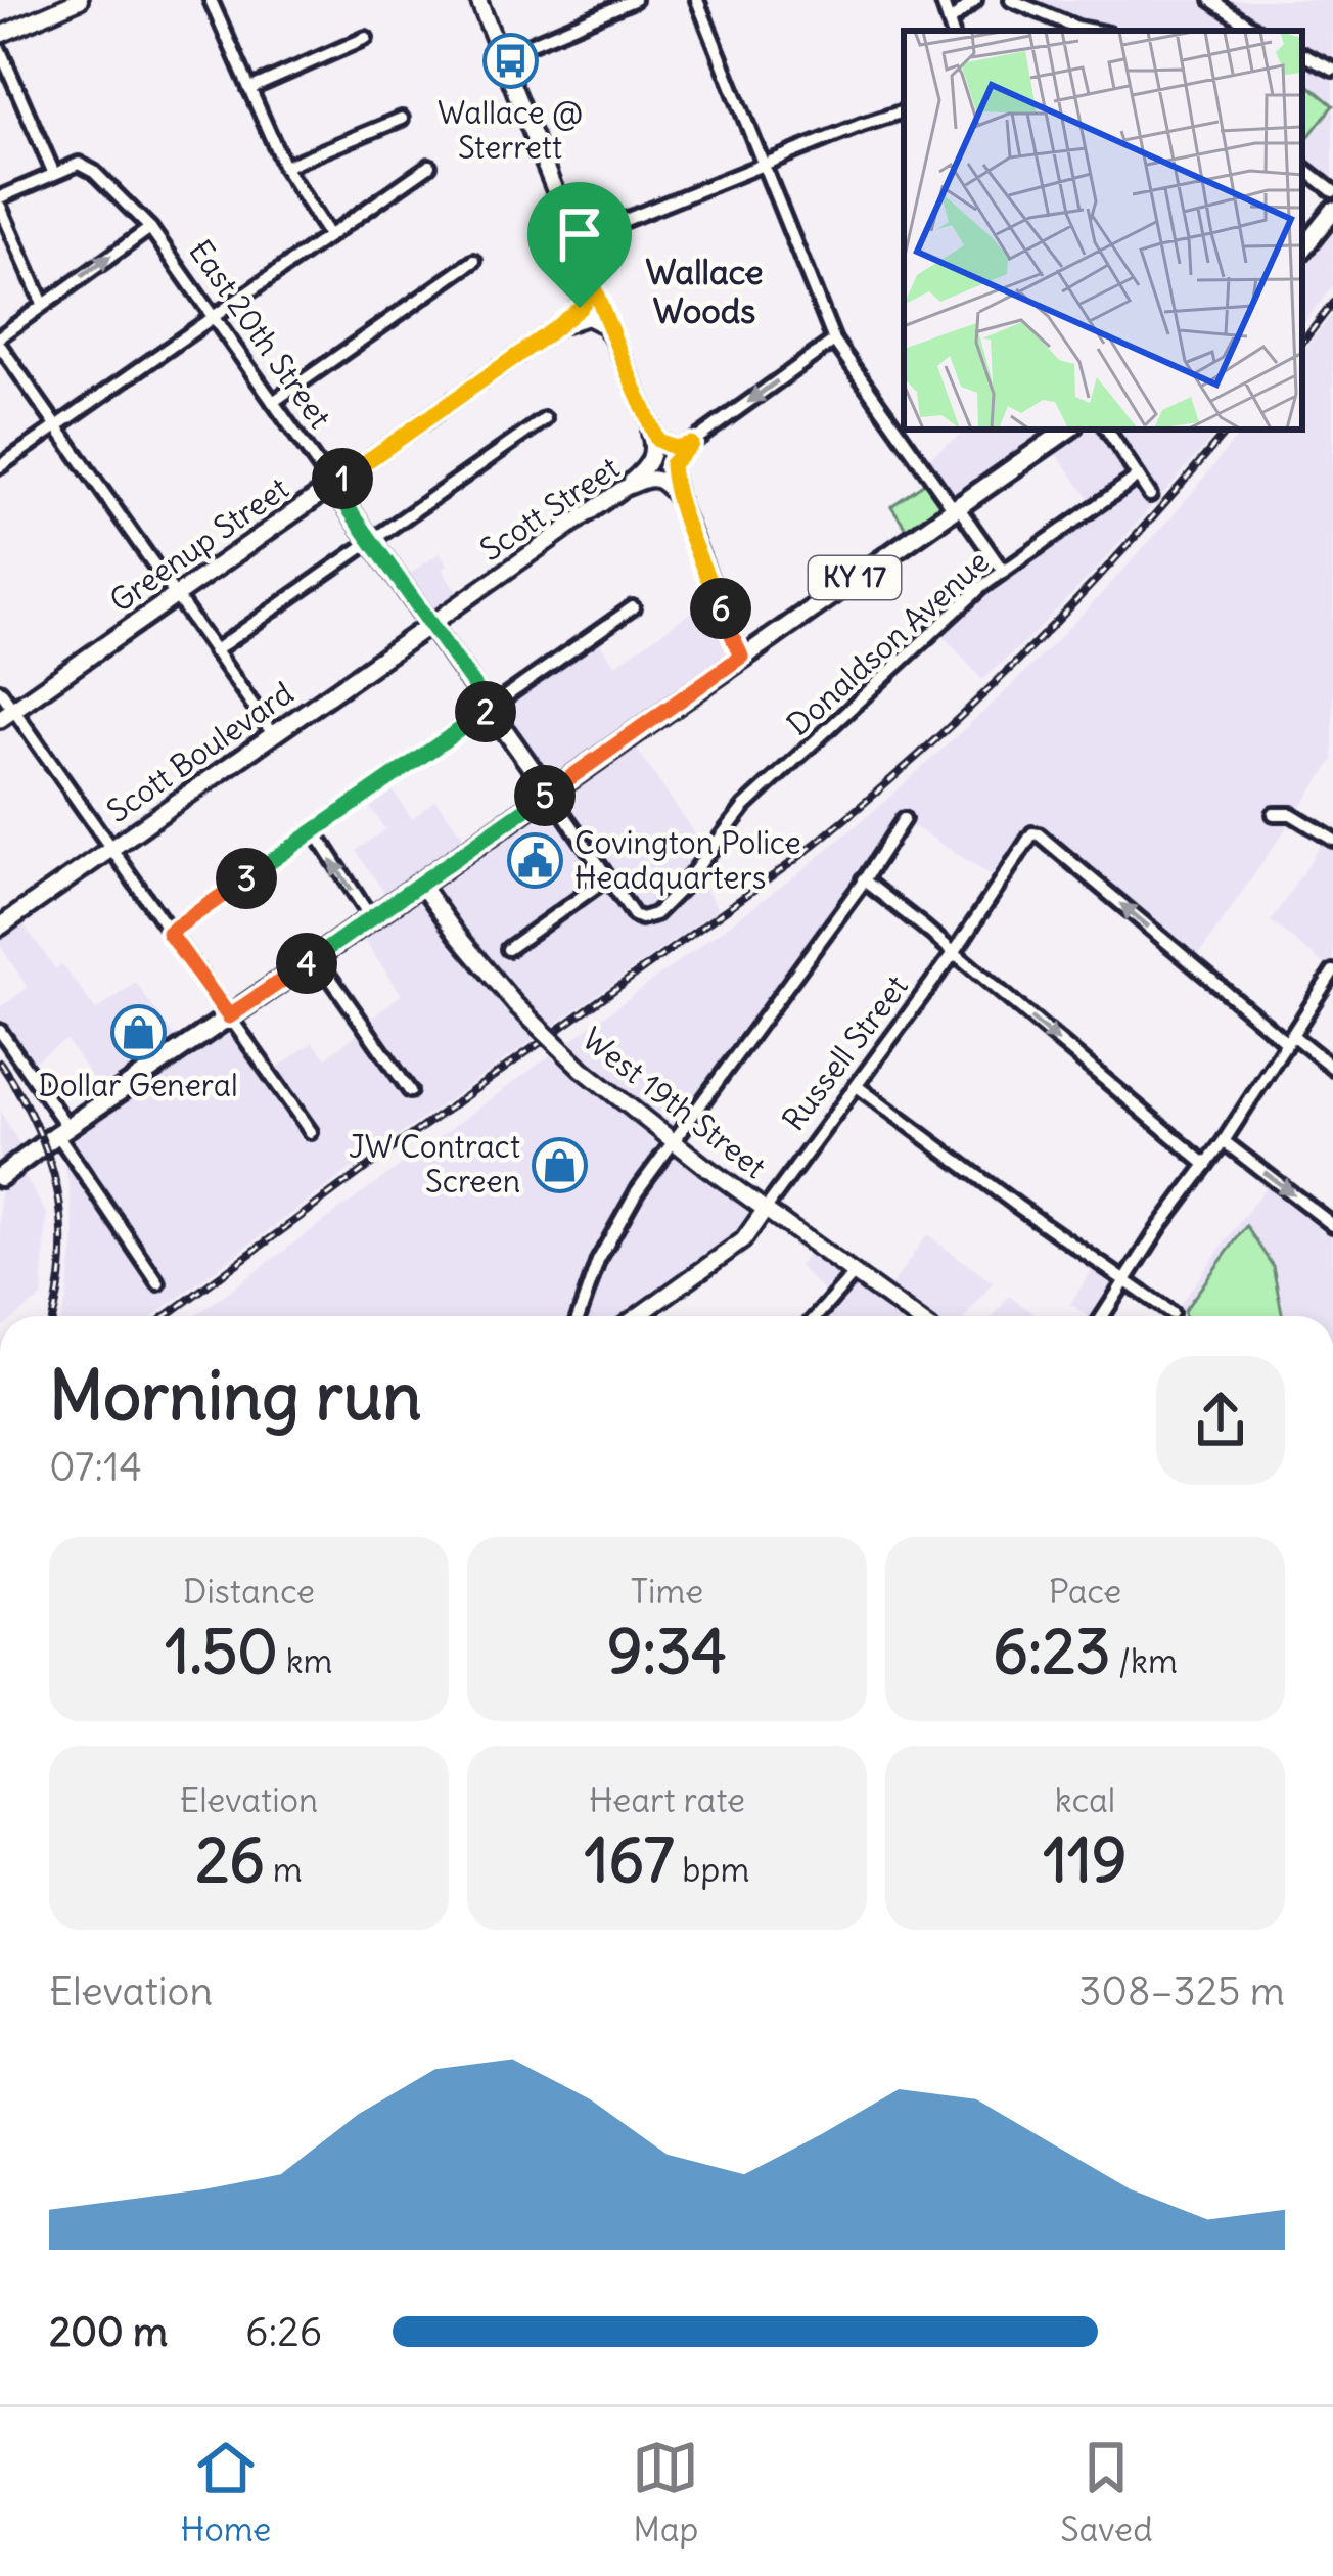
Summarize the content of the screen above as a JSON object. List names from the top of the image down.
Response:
{
  "streets": {
    "main road": [
      "East 20th Street",
      "Greenup Street",
      "KY 17",
      "Scott Boulevard"
    ],
    "street": [
      "Scott Street",
      "Donaldson Avenue",
      "Russell Street",
      "West 19th Street"
    ]
  },
  "crossings": [
    ["East 20th Street", "Scott Street"],
    ["East 20th Street", "Greenup Street"],
    ["East 20th Street", "KY 17"],
    ["East 20th Street", "Scott Boulevard"],
    ["Scott Street", "Scott Boulevard"],
    ["KY 17", "West 19th Street"],
    ["Russell Street", "West 19th Street"]
  ],
  "districts": ["Wallace Woods"],
  "places": {
    "bus stop": ["Wallace @ Sterrett"],
    "public building": ["Covington Police Headquarters"],
    "shop": ["Dollar General", "JW Contract Screen"]
  },
  "page": {
    "pins": [
      "1",
      "6",
      "2",
      "5",
      "3",
      "4"
    ],
    "heading": ["Morning run", "07:14"],
    "stats": [
      ["Distance", "1.50 km"],
      ["Time", "9:34"],
      ["Pace", "6:23 /km"],
      ["Elevation", "26 m"],
      ["Heart rate", "167 bpm"],
      ["kcal", "119"]
    ],
    "chart": ["Elevation", "308–325 m"],
    "list": [
      {
        "name": "200 m",
        "note": "6:26"
      }
    ],
    "tabs": ["Home", "Map", "Saved"]
  }
}
